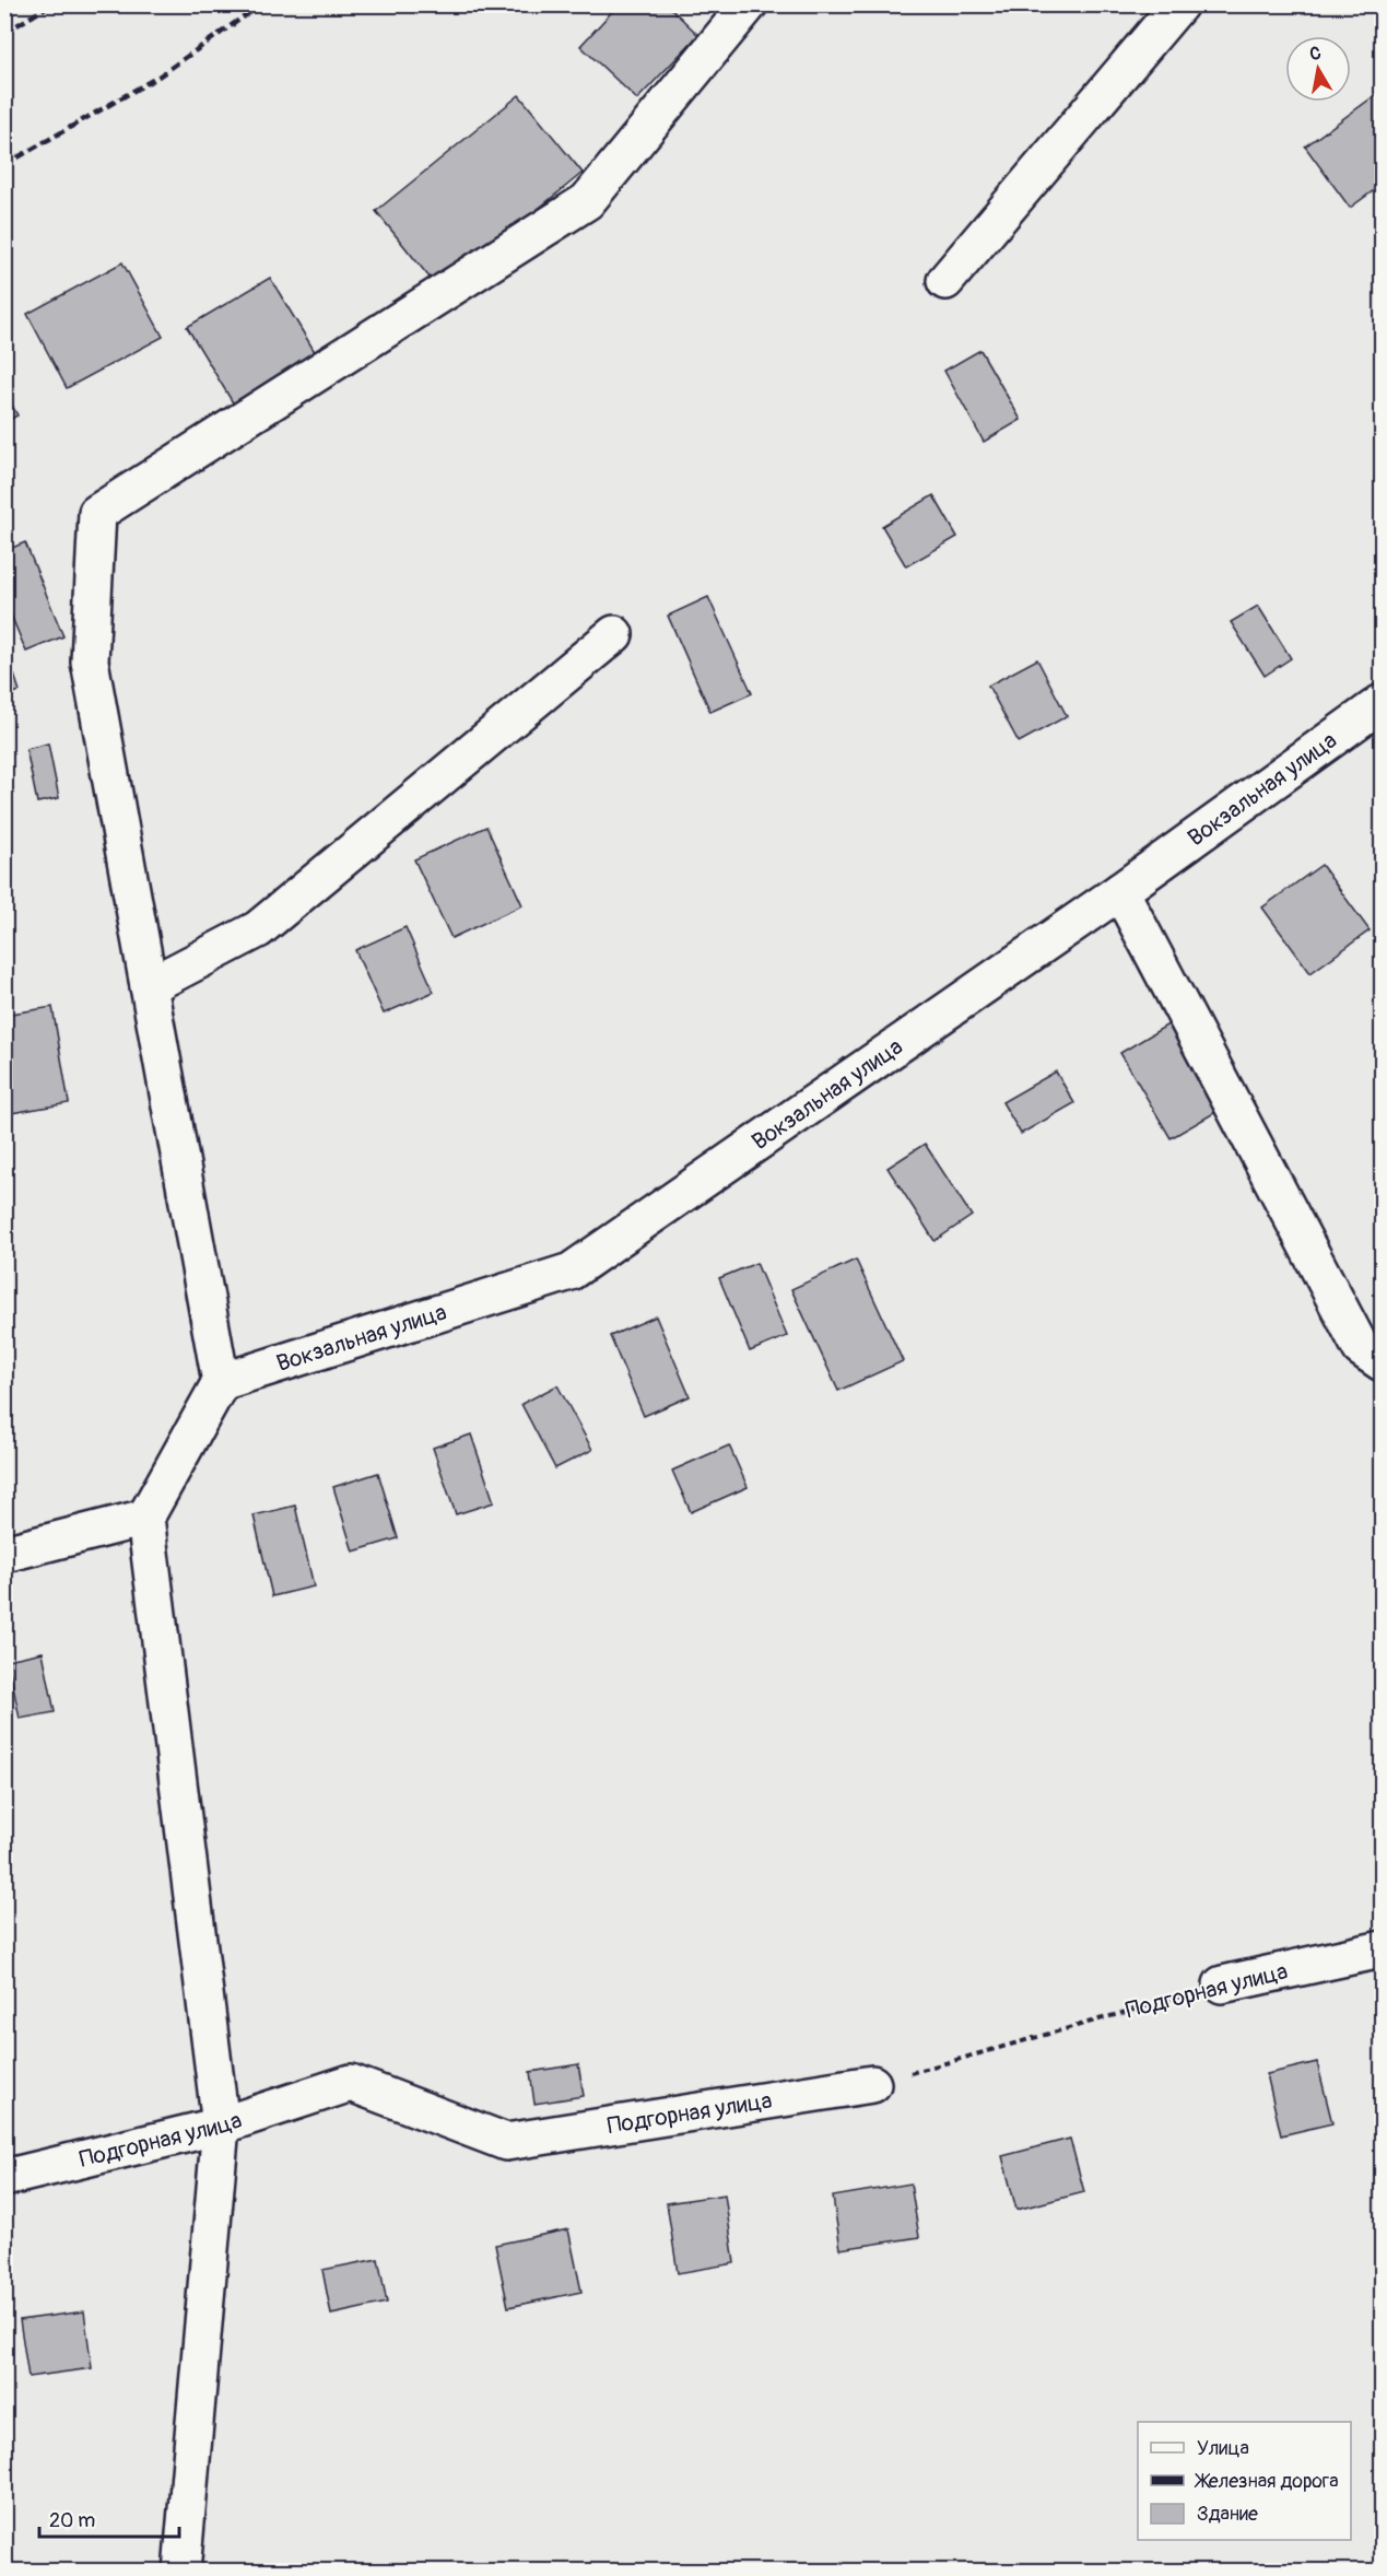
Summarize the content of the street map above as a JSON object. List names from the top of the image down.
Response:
{
  "streets": {
    "street": ["Вокзальная улица", "Подгорная улица"]
  },
  "legend": ["Улица", "Железная дорога", "Здание"],
  "scale_bar": "20 m",
  "north": "top"
}
